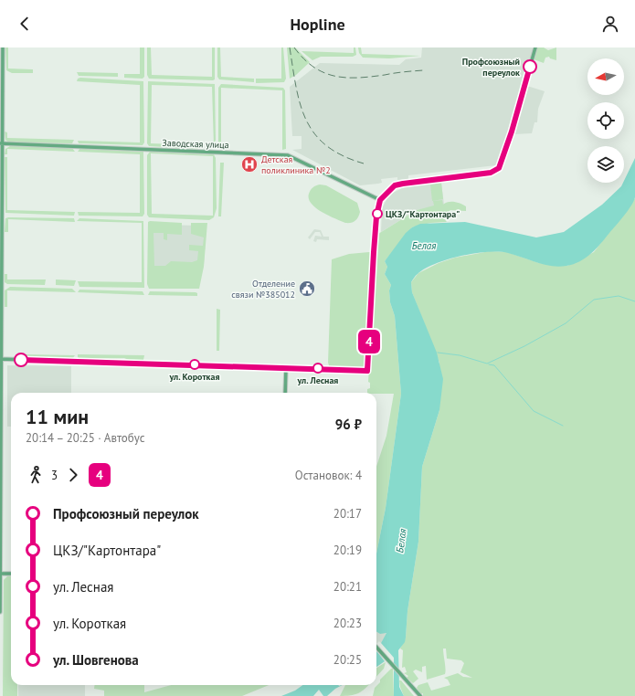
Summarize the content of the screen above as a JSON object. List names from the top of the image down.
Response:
{
  "streets": {
    "main road": ["Заводская улица"]
  },
  "water": ["Белая"],
  "places": {
    "other": [
      "Профсоюзный переулок",
      "ЦКЗ/\"Картонтара\"",
      "ул. Короткая",
      "ул. Лесная"
    ],
    "hospital": ["Детская поликлиника №2"],
    "public building": ["Отделение связи №385012"]
  },
  "lines": ["bus line 4"],
  "north": "left",
  "page": {
    "header": "Hopline",
    "on_map": "4",
    "heading": ["11 мин", "20:14 – 20:25 · Автобус", "96 ₽"],
    "legs": ["3", "4", "Остановок: 4"],
    "list": [
      {
        "name": "Профсоюзный переулок",
        "value": "20:17"
      },
      {
        "name": "ЦКЗ/\"Картонтара\"",
        "value": "20:19"
      },
      {
        "name": "ул. Лесная",
        "value": "20:21"
      },
      {
        "name": "ул. Короткая",
        "value": "20:23"
      },
      {
        "name": "ул. Шовгенова",
        "value": "20:25"
      }
    ]
  }
}
